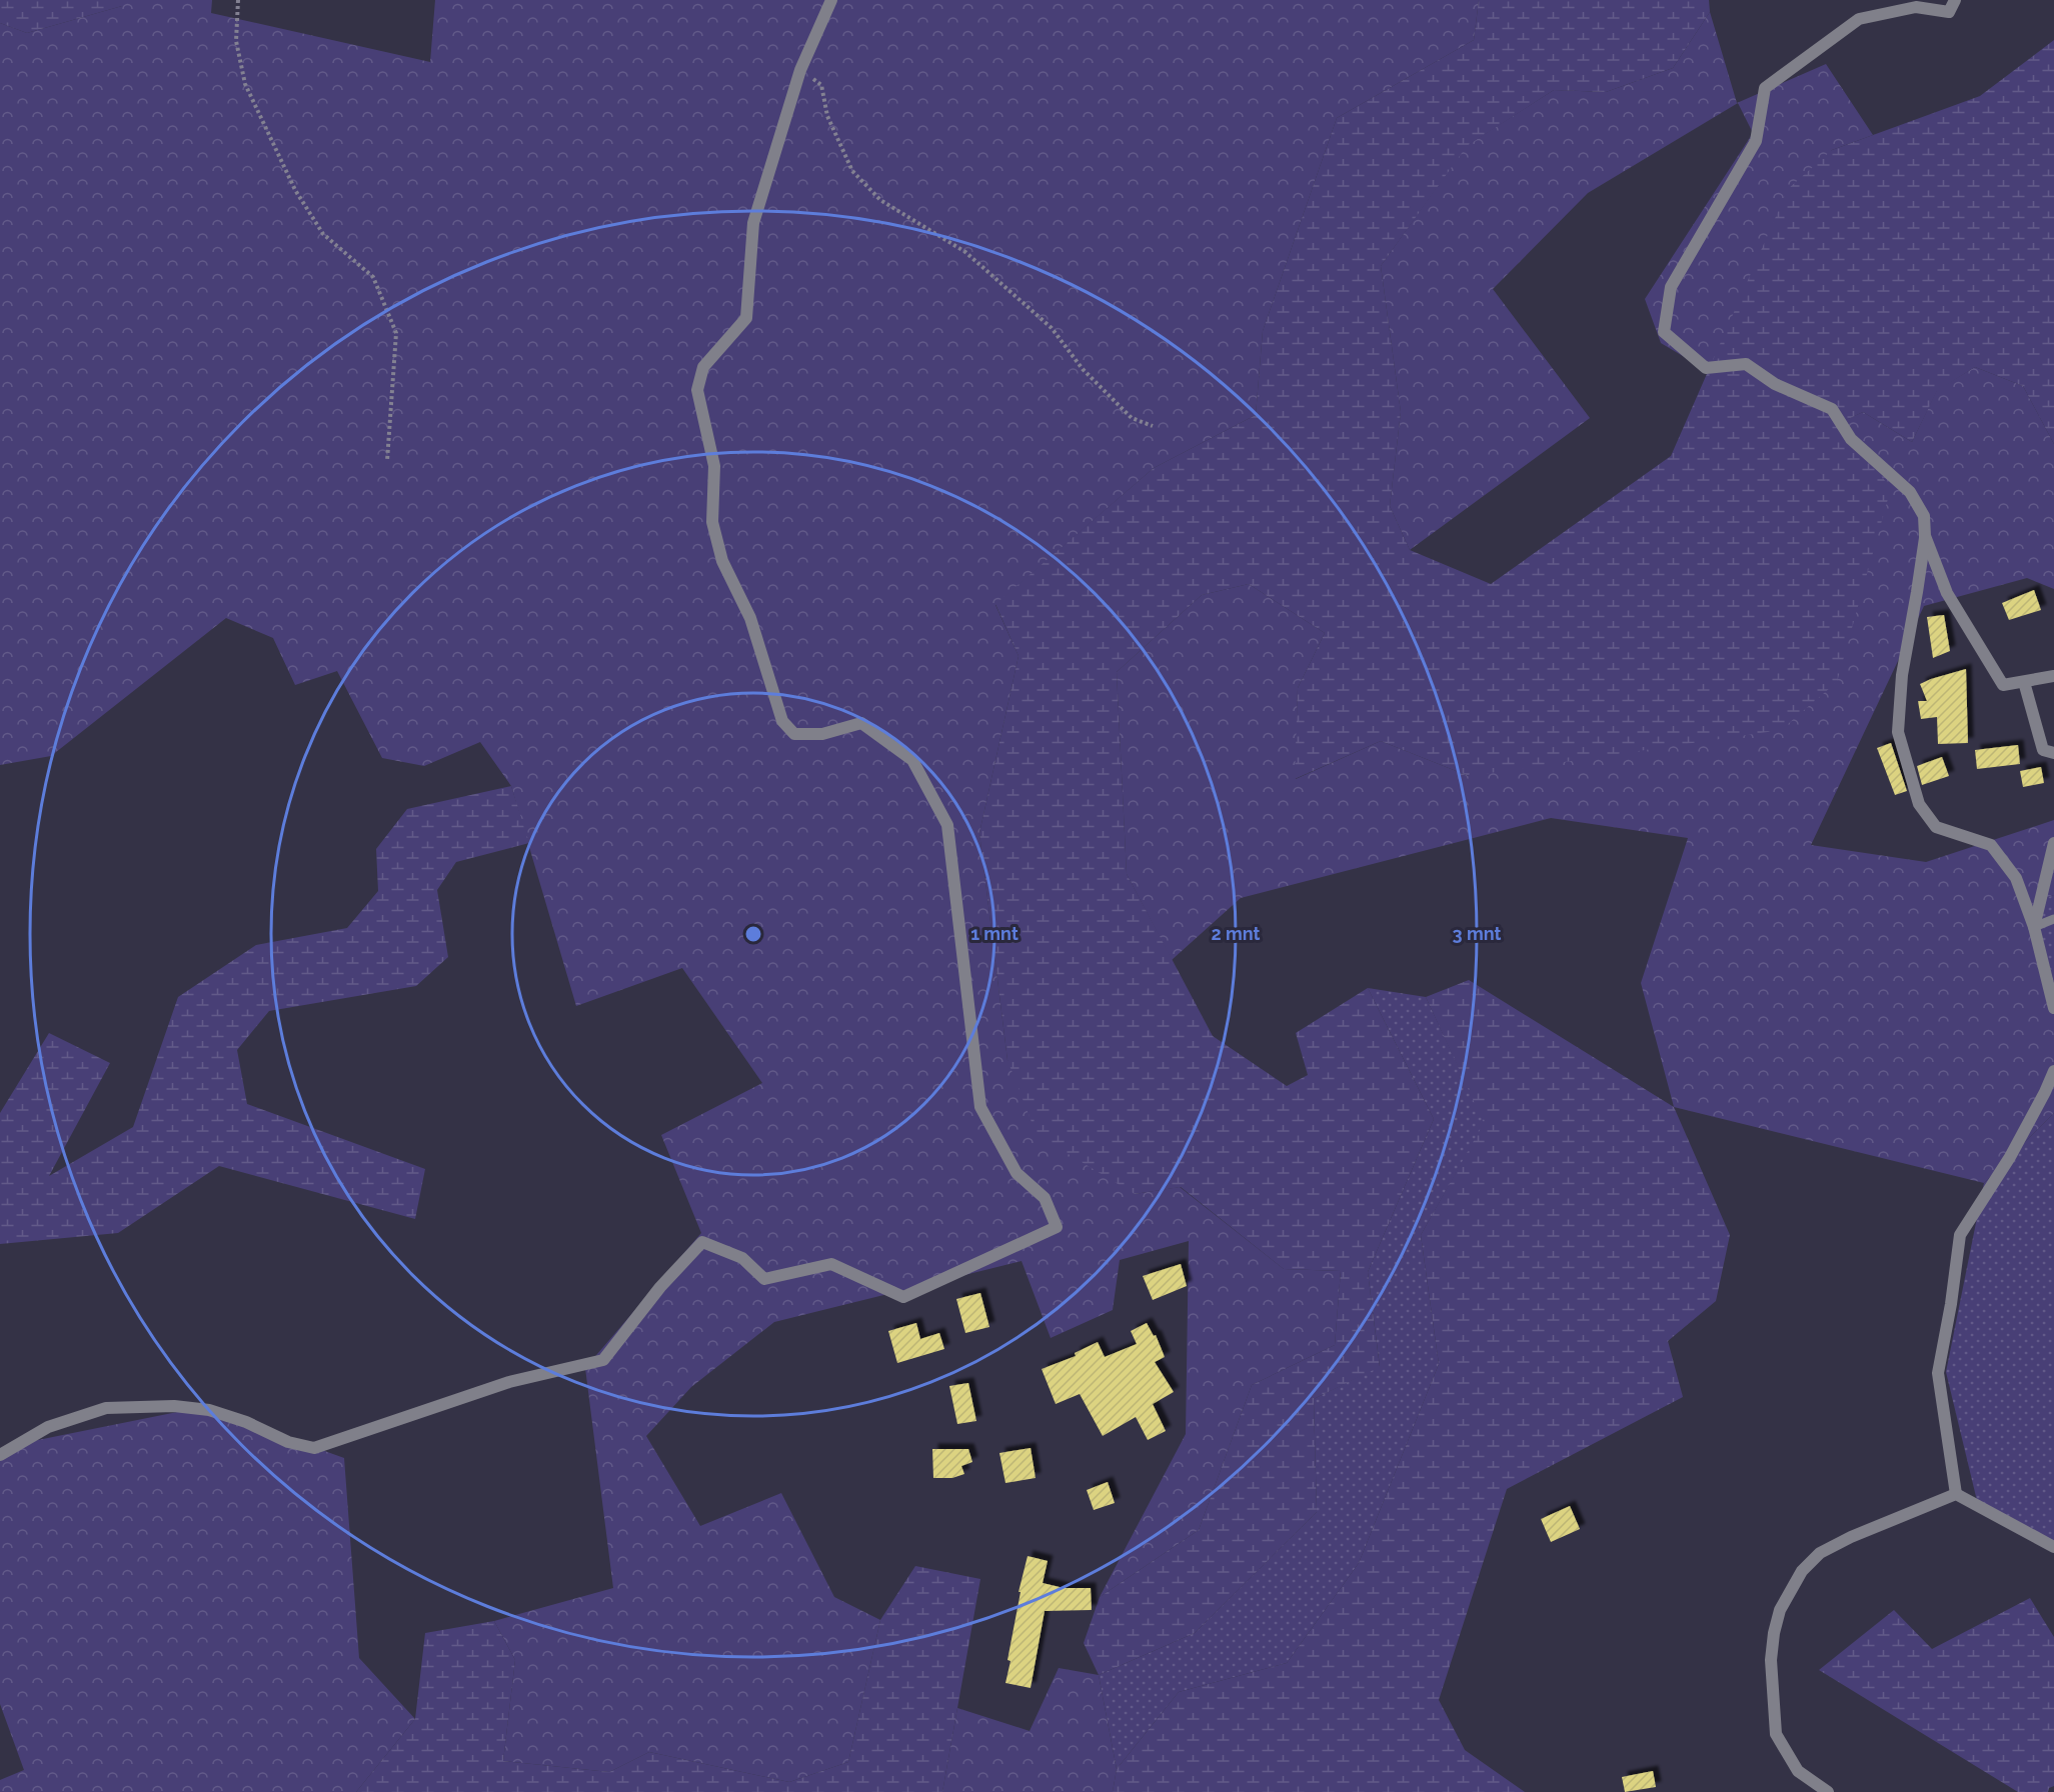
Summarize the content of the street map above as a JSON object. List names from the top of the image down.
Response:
{
  "rings": ["1 mnt", "2 mnt", "3 mnt"]
}
